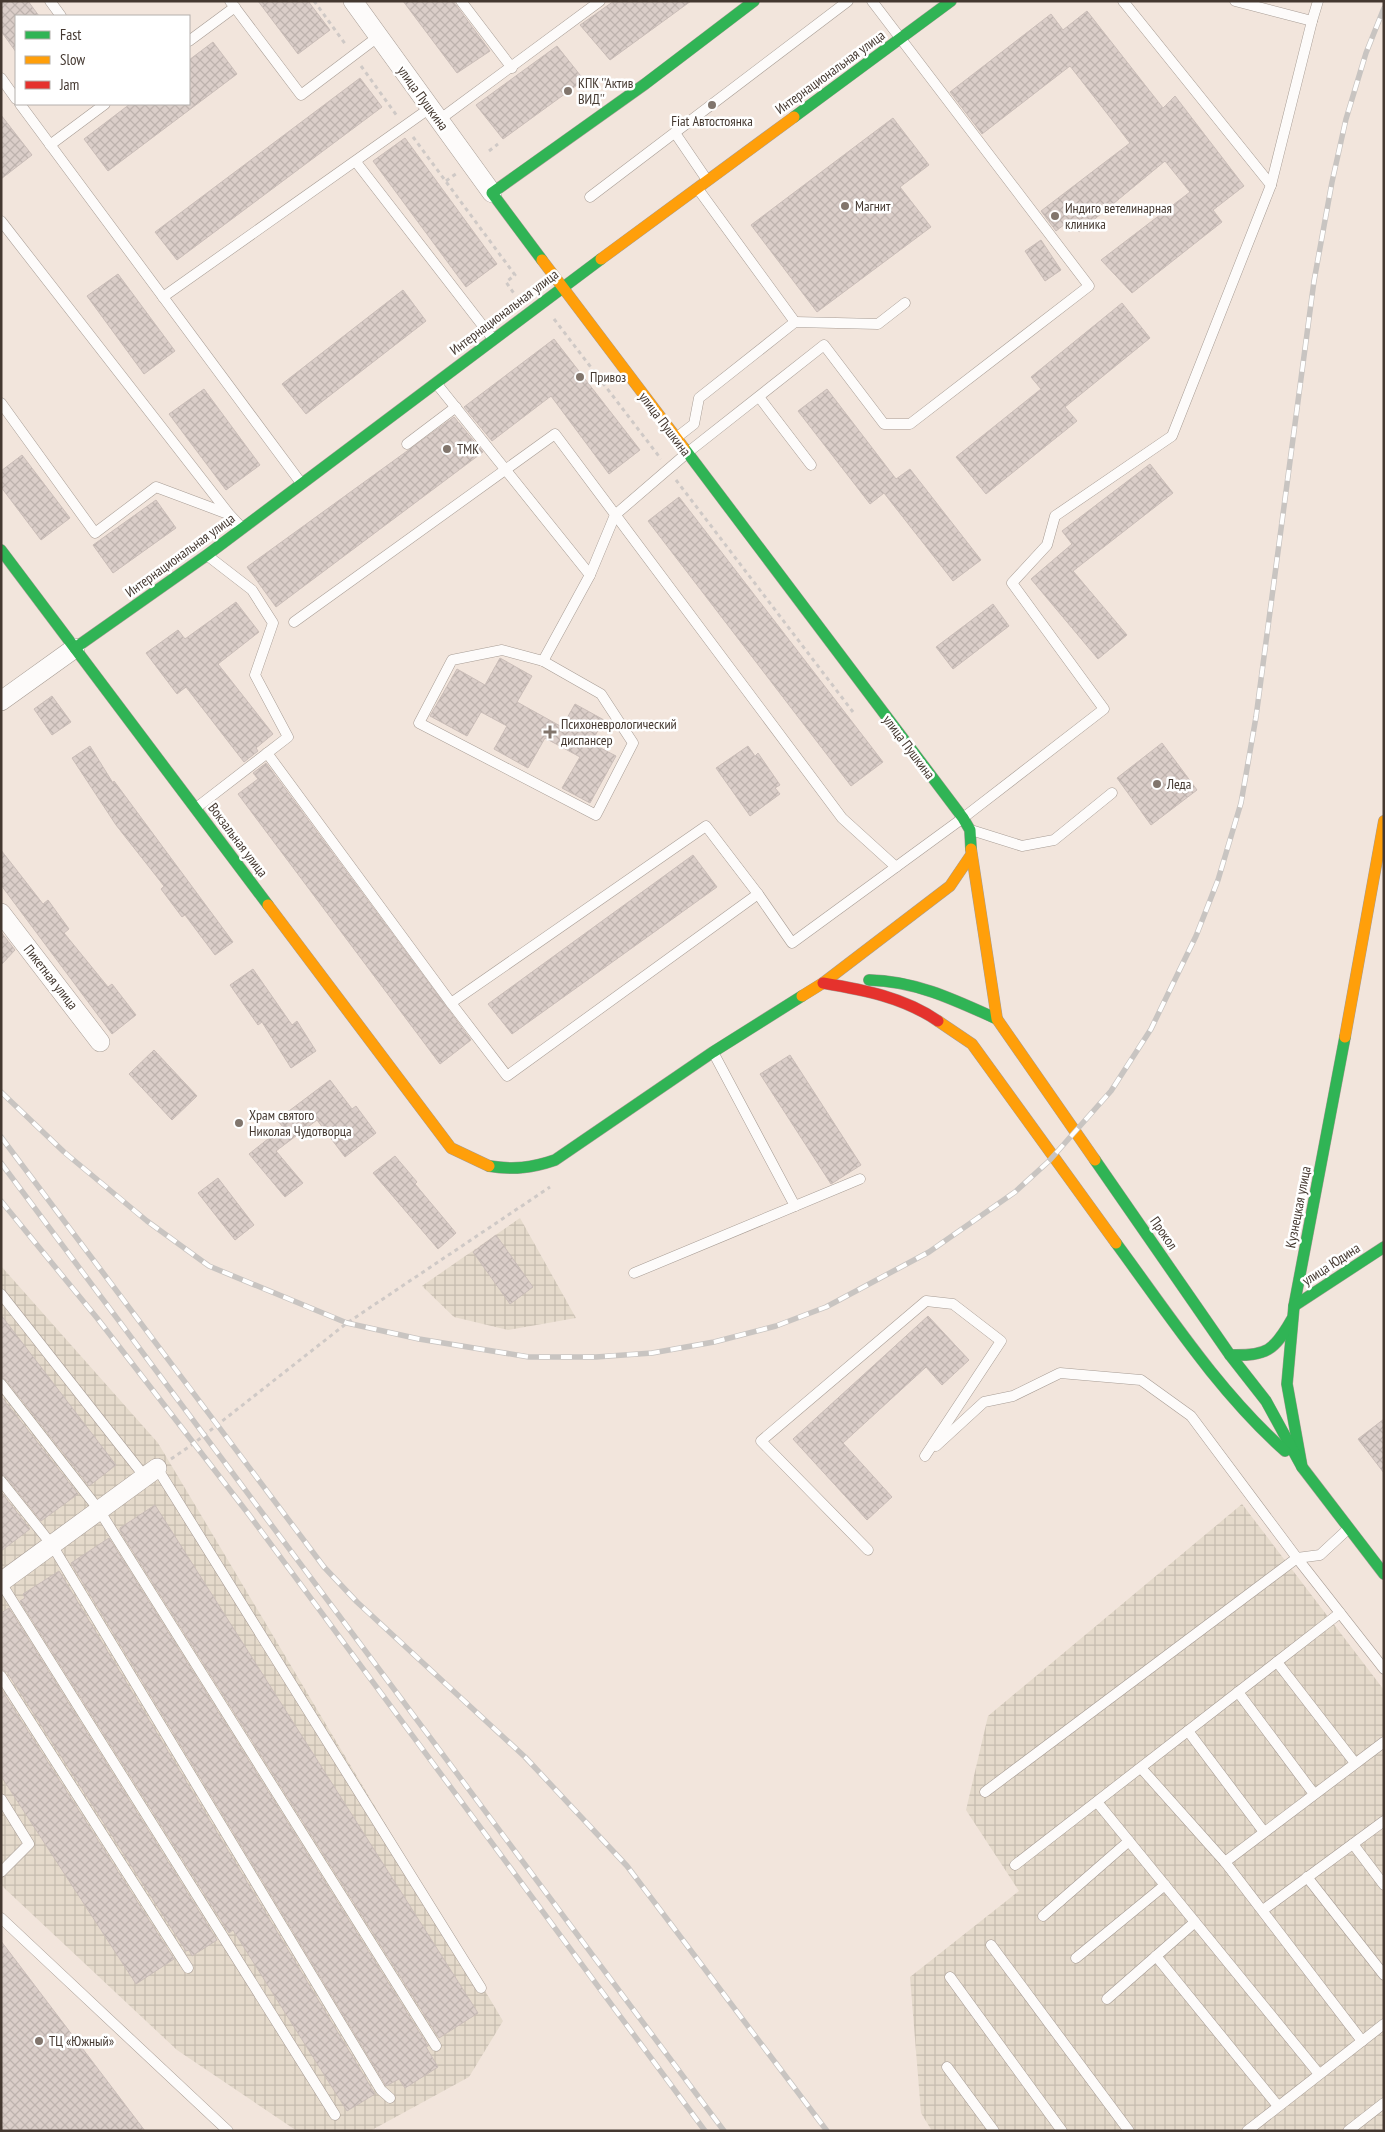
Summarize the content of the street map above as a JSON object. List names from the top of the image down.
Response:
{
  "streets": {
    "main road": [
      "Интернациональная улица",
      "улица Пушкина",
      "Вокзальная улица",
      "Кузнецкая улица",
      "Прокол",
      "улица Юдина"
    ],
    "street": ["Пикетная улица"]
  },
  "crossings": [
    ["Интернациональная улица", "улица Пушкина"],
    ["Интернациональная улица", "Вокзальная улица"],
    ["Кузнецкая улица", "Прокол"],
    ["Кузнецкая улица", "улица Юдина"]
  ],
  "places": {
    "other": [
      "КПК ''Актив ВИД''",
      "Fiat Автостоянка",
      "Магнит",
      "Индиго ветелинарная клиника",
      "Привоз",
      "ТМК",
      "Леда",
      "Храм святого Николая Чудотворца",
      "ТЦ «Южный»"
    ],
    "health": ["Психоневрологический диспансер"]
  },
  "legend": ["Fast", "Slow", "Jam"]
}
